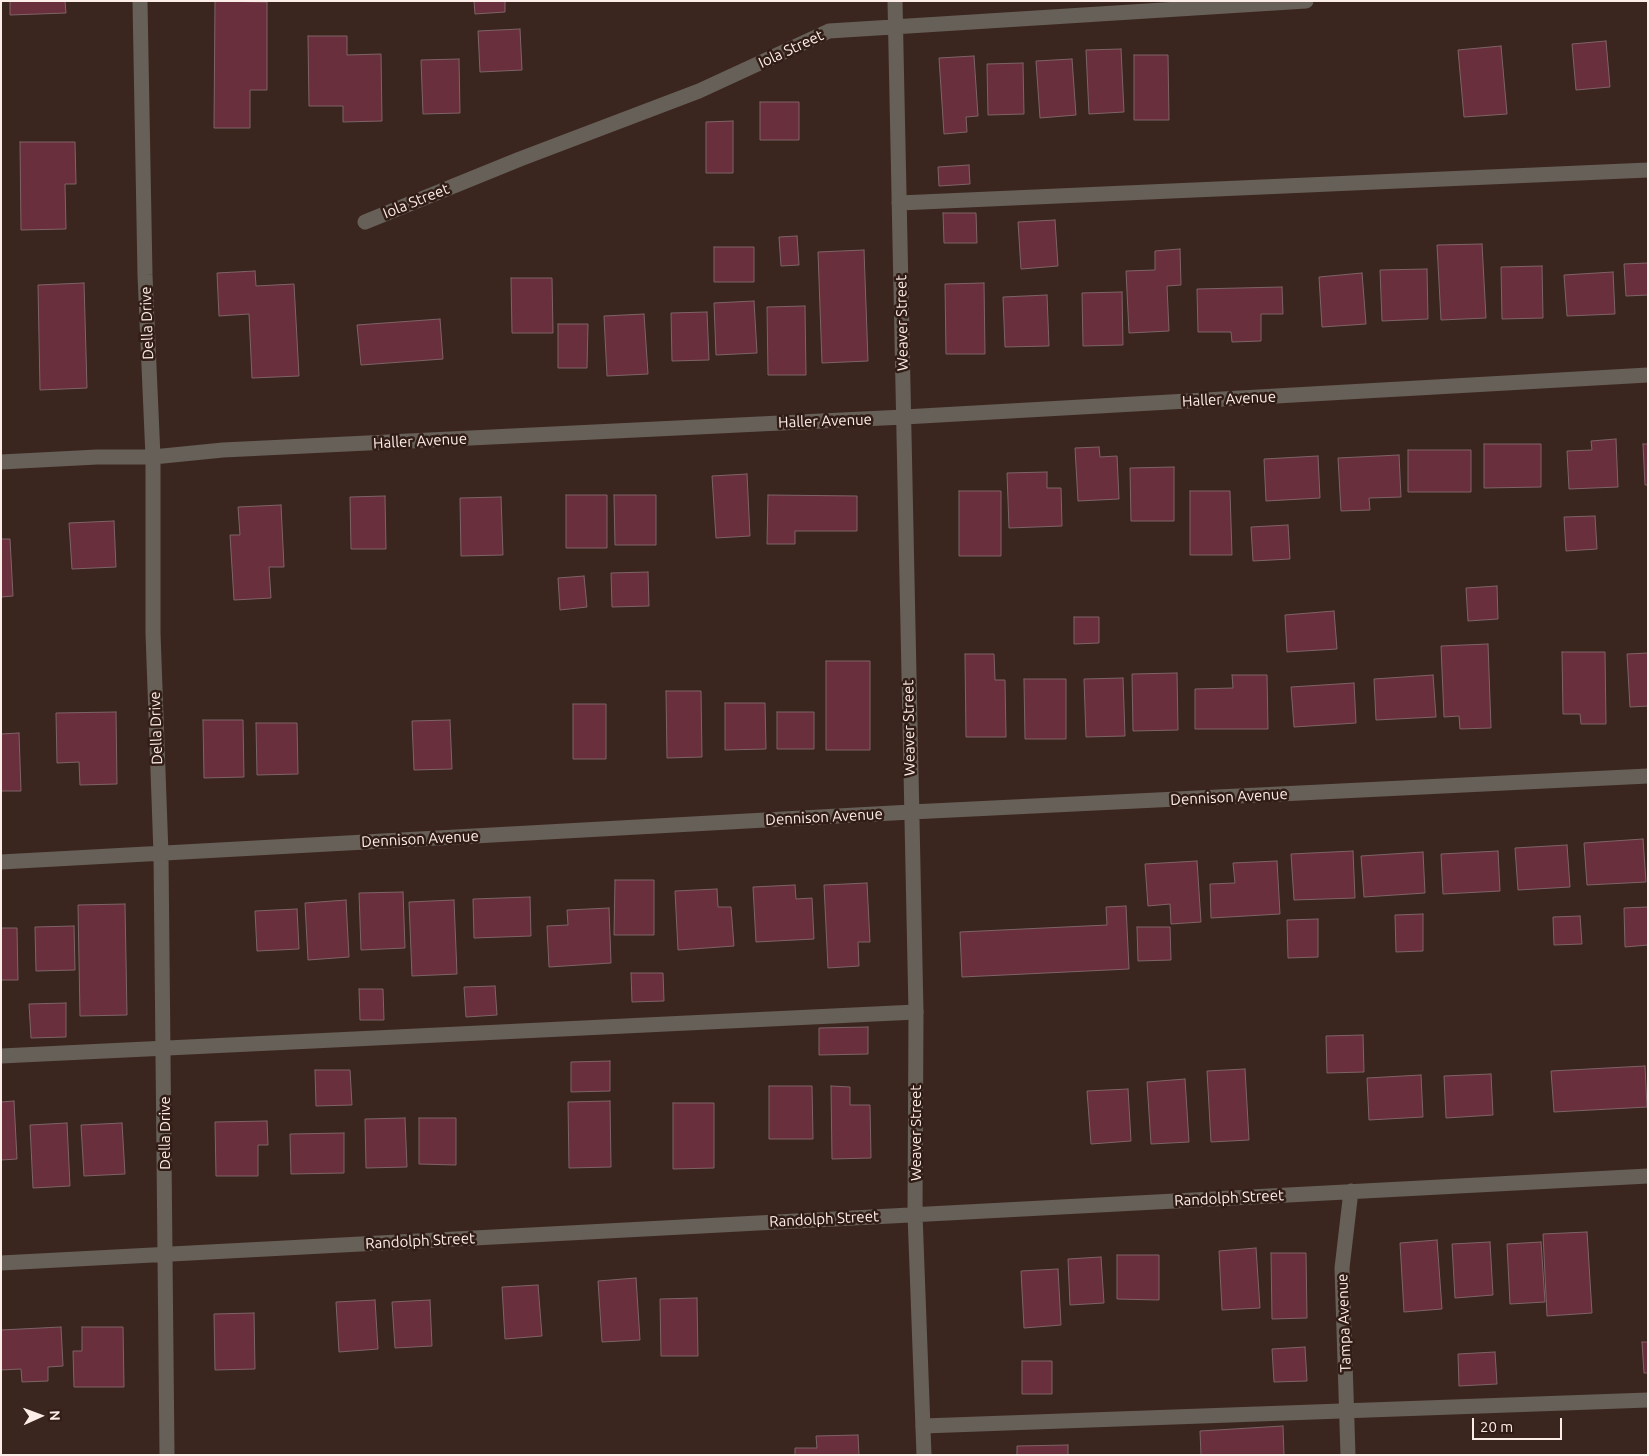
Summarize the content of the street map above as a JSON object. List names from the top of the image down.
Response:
{
  "streets": {
    "street": [
      "Iola Street",
      "Della Drive",
      "Weaver Street",
      "Haller Avenue",
      "Dennison Avenue",
      "Randolph Street",
      "Tampa Avenue"
    ]
  },
  "crossings": [
    ["Iola Street", "Weaver Street"],
    ["Della Drive", "Haller Avenue"],
    ["Della Drive", "Dennison Avenue"],
    ["Della Drive", "Randolph Street"],
    ["Weaver Street", "Haller Avenue"],
    ["Weaver Street", "Dennison Avenue"],
    ["Weaver Street", "Randolph Street"],
    ["Randolph Street", "Tampa Avenue"]
  ],
  "scale_bar": "20 m",
  "north": "right"
}
